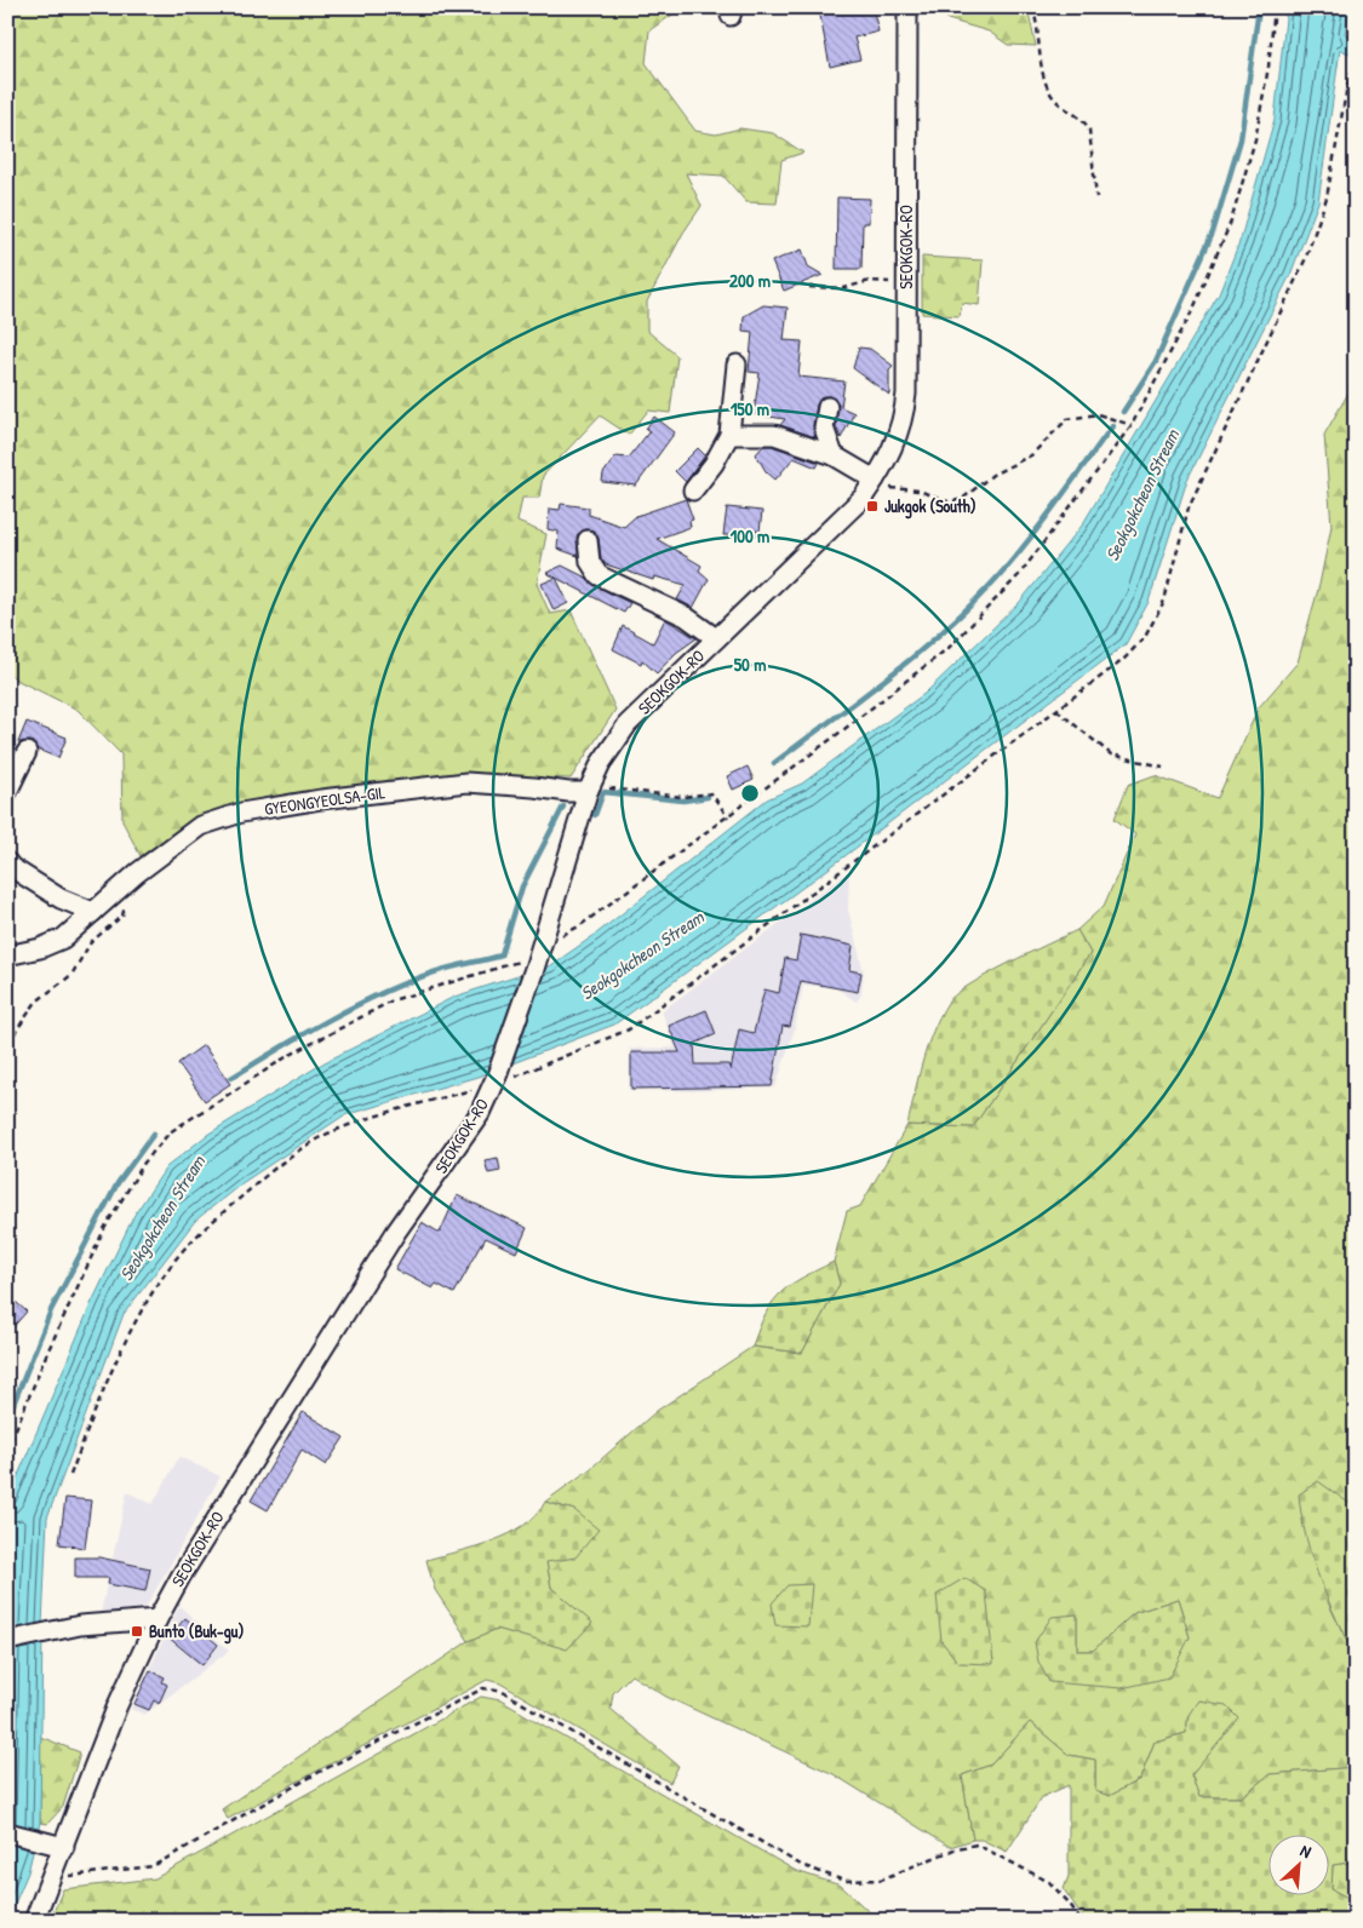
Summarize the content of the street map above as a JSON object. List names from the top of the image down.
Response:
{
  "streets": {
    "street": ["SEOKGOK-RO", "GYEONGYEOLSA-GIL"]
  },
  "crossings": [
    ["SEOKGOK-RO", "GYEONGYEOLSA-GIL"]
  ],
  "water": ["Seokgokcheon Stream"],
  "places": {
    "transit": ["Jukgok (South)", "Bunto (Buk-gu)"]
  },
  "north": "top right",
  "rings": [
    "200 m",
    "150 m",
    "100 m",
    "50 m"
  ]
}
